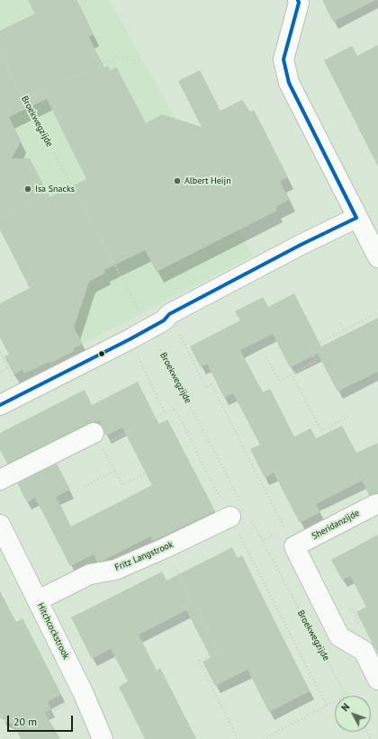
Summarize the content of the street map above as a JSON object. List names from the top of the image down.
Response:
{
  "streets": {
    "street": ["Sheridanzijde", "Fritz Langstrook", "Hitchcockstrook"],
    "path": ["Broekwegzijde"]
  },
  "crossings": [
    ["Broekwegzijde", "Fritz Langstrook"],
    ["Fritz Langstrook", "Hitchcockstrook"]
  ],
  "places": ["Albert Heijn", "Isa Snacks"],
  "scale_bar": "20 m",
  "north": "top left"
}
